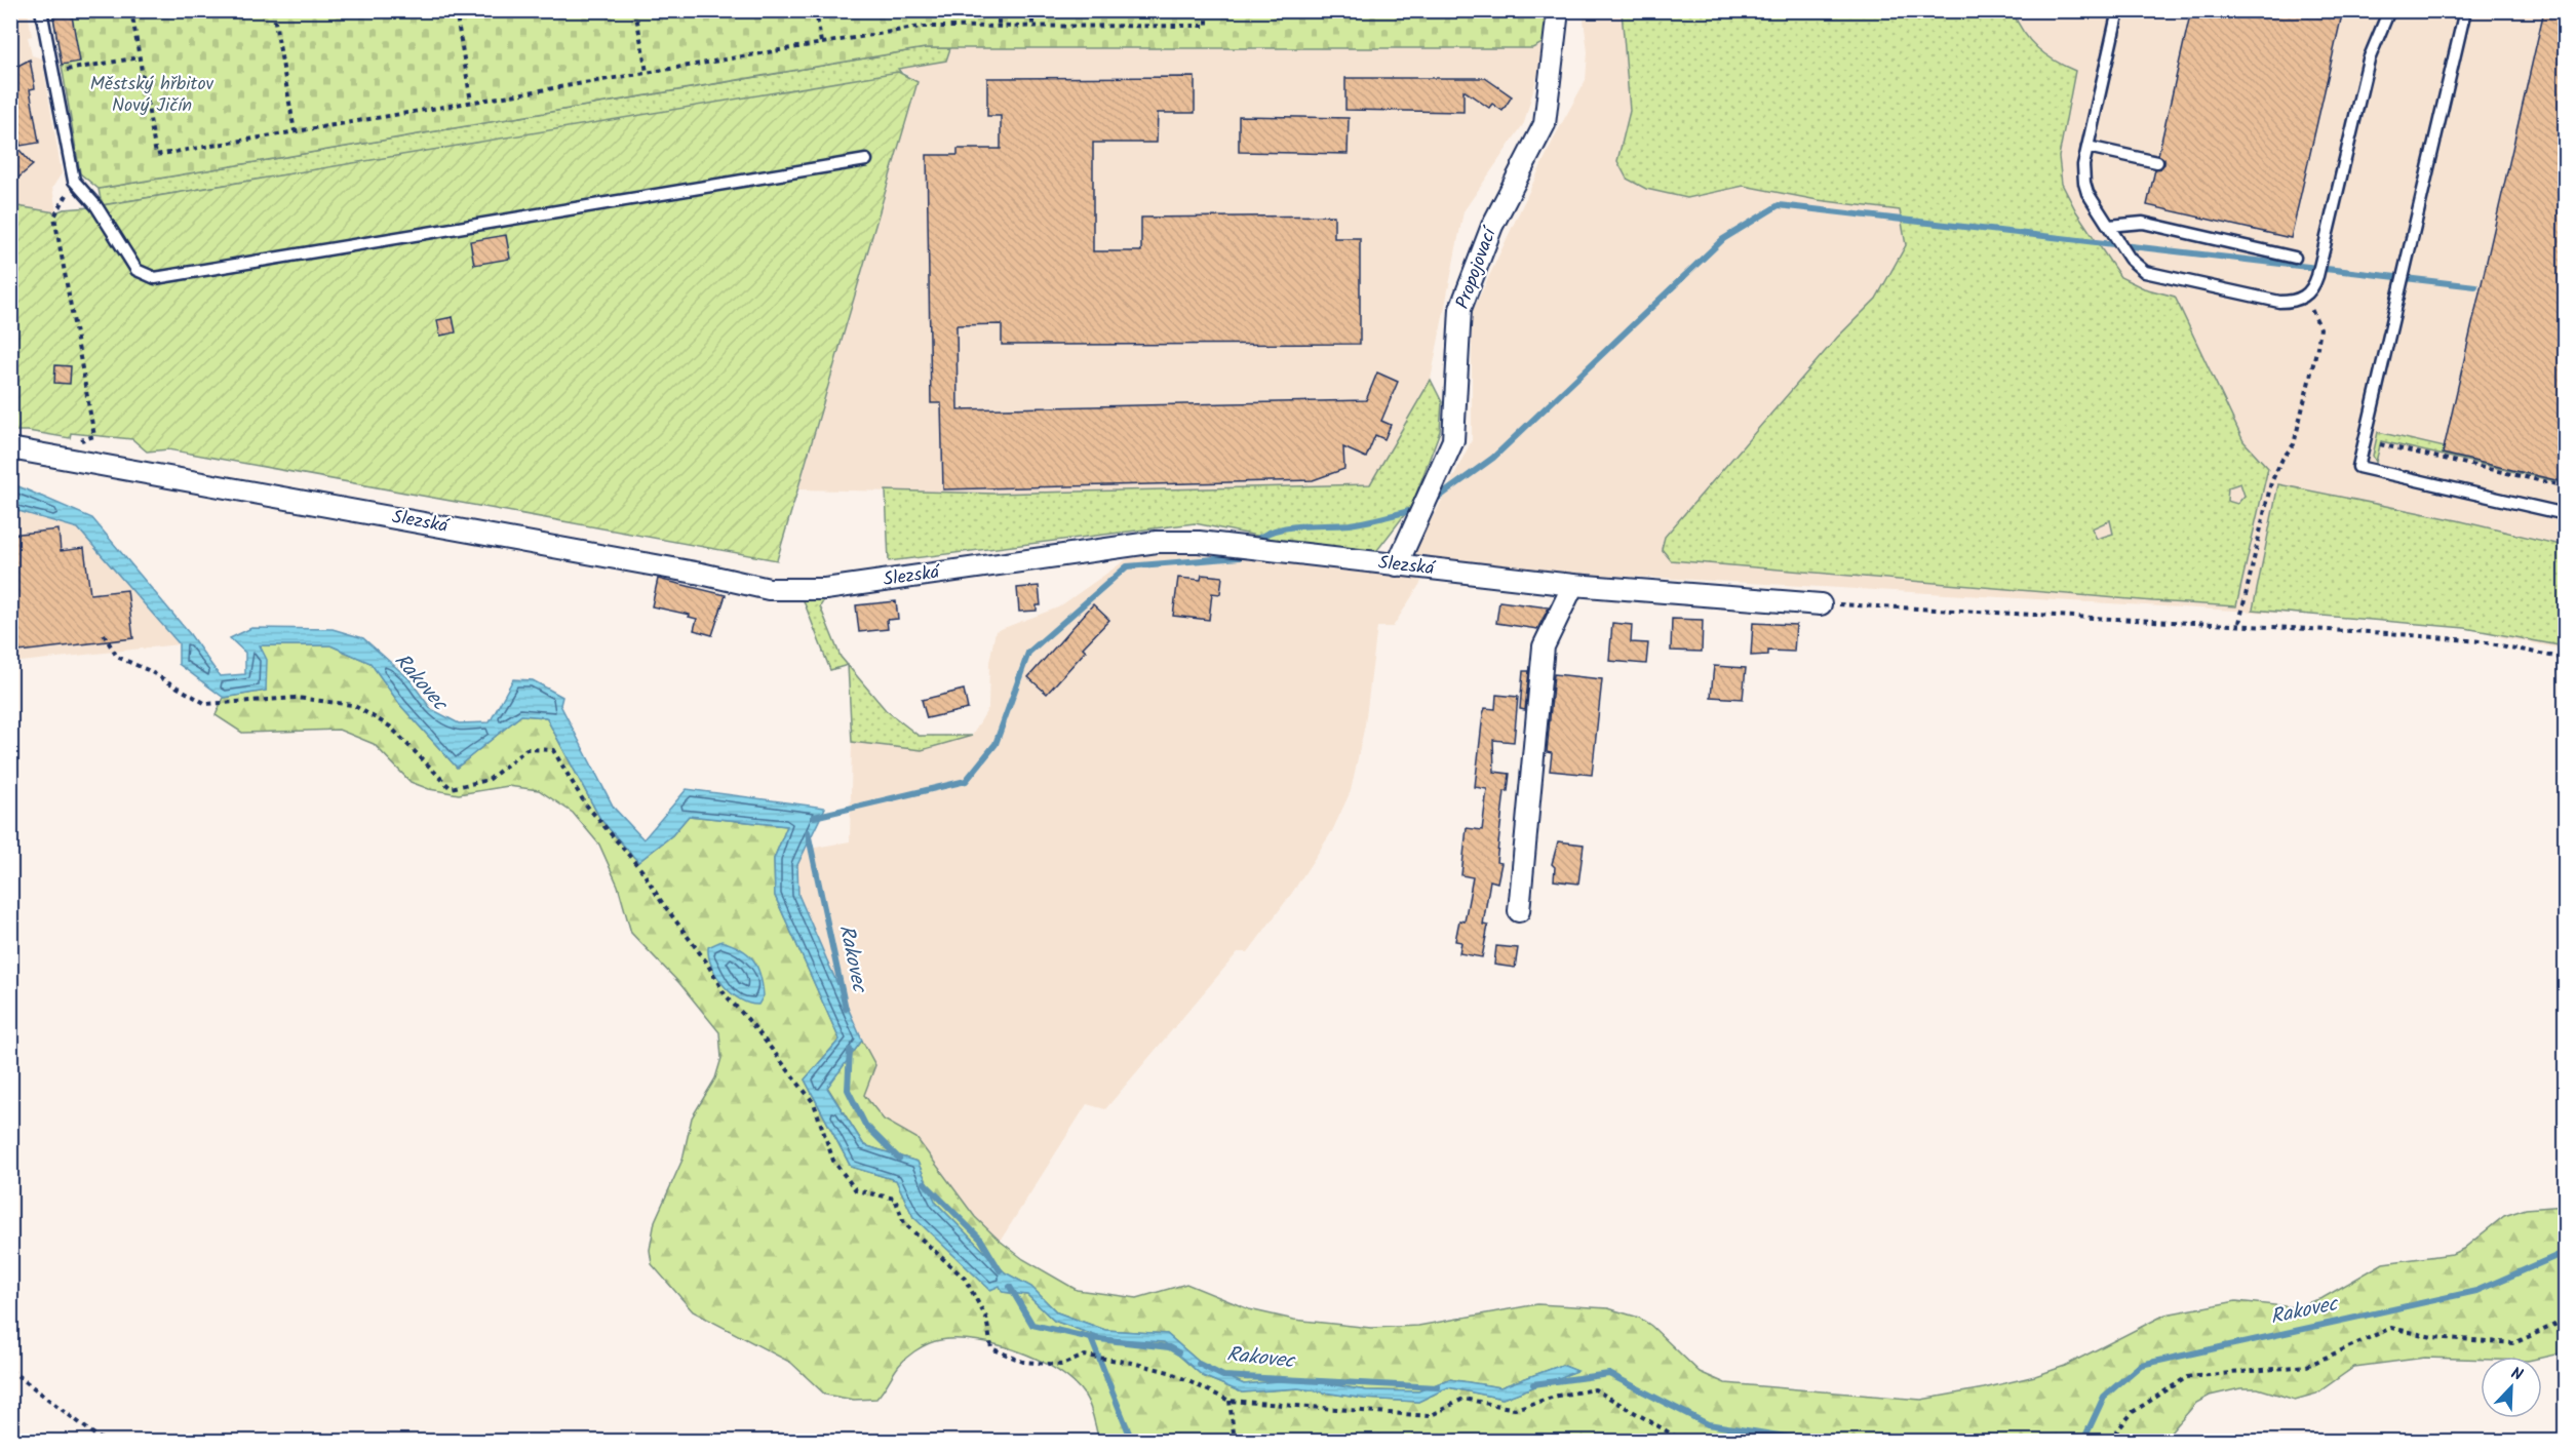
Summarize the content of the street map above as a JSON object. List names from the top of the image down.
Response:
{
  "streets": {
    "street": ["Propojovací", "Slezská"]
  },
  "crossings": [
    ["Propojovací", "Slezská"]
  ],
  "water": ["Rakovec"],
  "parks": ["Městský hřbitov Nový Jičín"],
  "north": "top right"
}
